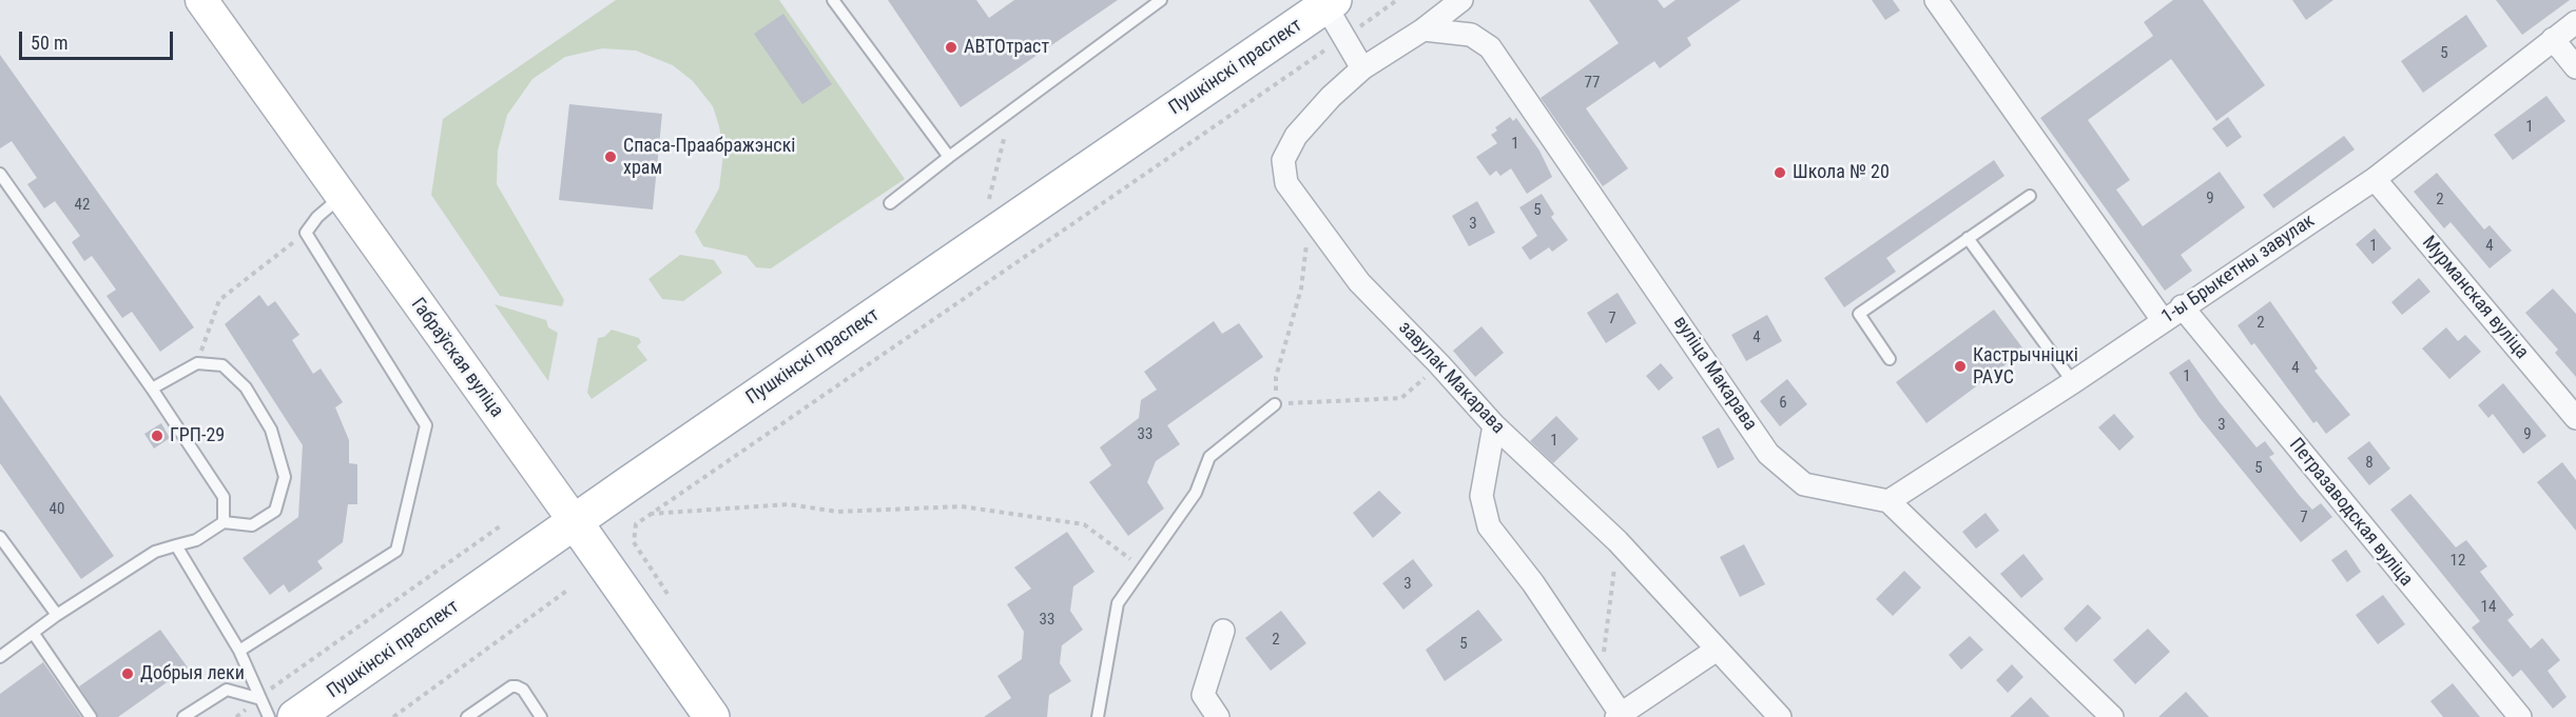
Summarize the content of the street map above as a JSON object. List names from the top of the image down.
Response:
{
  "streets": {
    "main road": ["Пушкінскі праспект", "Габраўская вуліца"],
    "street": [
      "1-ы Брыкетны завулак",
      "Мурманская вуліца",
      "вуліца Макарава",
      "завулак Макарава",
      "Петразаводская вуліца"
    ]
  },
  "crossings": [
    ["Пушкінскі праспект", "Габраўская вуліца"],
    ["1-ы Брыкетны завулак", "Мурманская вуліца"],
    ["1-ы Брыкетны завулак", "вуліца Макарава"],
    ["1-ы Брыкетны завулак", "Петразаводская вуліца"]
  ],
  "places": [
    "АВТОтраст",
    "Спаса-Праабражэнскі храм",
    "Школа № 20",
    "Кастрычніцкі РАУС",
    "ГРП-29",
    "Добрыя леки"
  ],
  "house_numbers": [
    "5",
    "77",
    "1",
    "1",
    "9",
    "2",
    "42",
    "5",
    "3",
    "1",
    "4",
    "7",
    "2",
    "4",
    "4",
    "1",
    "6",
    "3",
    "33",
    "9",
    "1",
    "8",
    "5",
    "40",
    "7",
    "12",
    "3",
    "14",
    "33",
    "2",
    "5"
  ],
  "scale_bar": "50 m"
}
